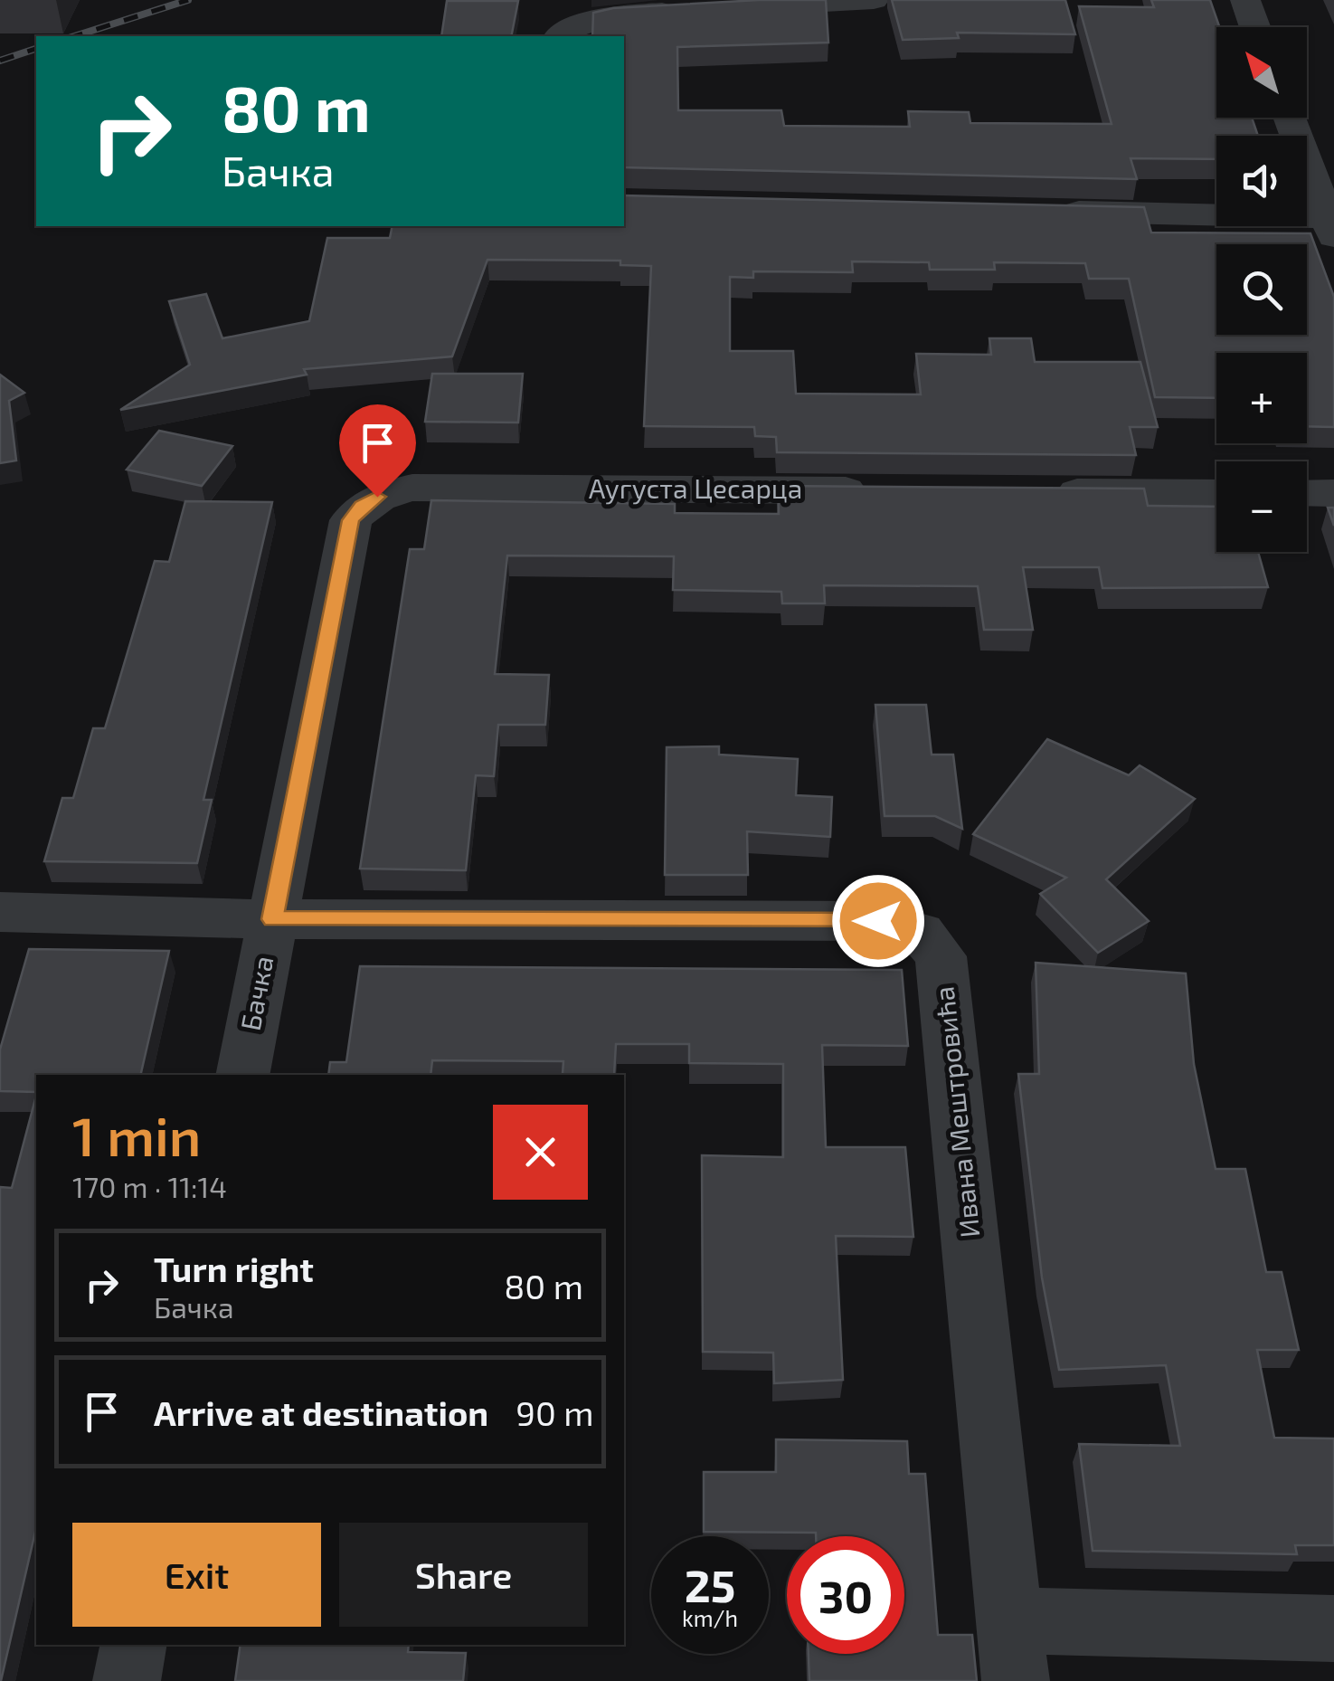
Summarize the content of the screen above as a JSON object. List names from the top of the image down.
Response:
{
  "streets": {
    "street": ["Аугуста Цесарца", "Бачка", "Ивана Мештровића"]
  },
  "crossings": [
    ["Аугуста Цесарца", "Бачка"],
    ["Бачка", "Ивана Мештровића"]
  ],
  "north": "top left",
  "page": {
    "map_buttons": ["+", "−"],
    "turn": ["80 m", "Бачка"],
    "heading": ["1 min", "170 m · 11:14"],
    "list": [
      {
        "name": "Turn right",
        "note": "Бачка",
        "value": "80 m"
      },
      {
        "name": "Arrive at destination",
        "value": "90 m"
      }
    ],
    "buttons": ["Exit", "Share"],
    "speed": "25 km/h",
    "limit": "30"
  }
}
